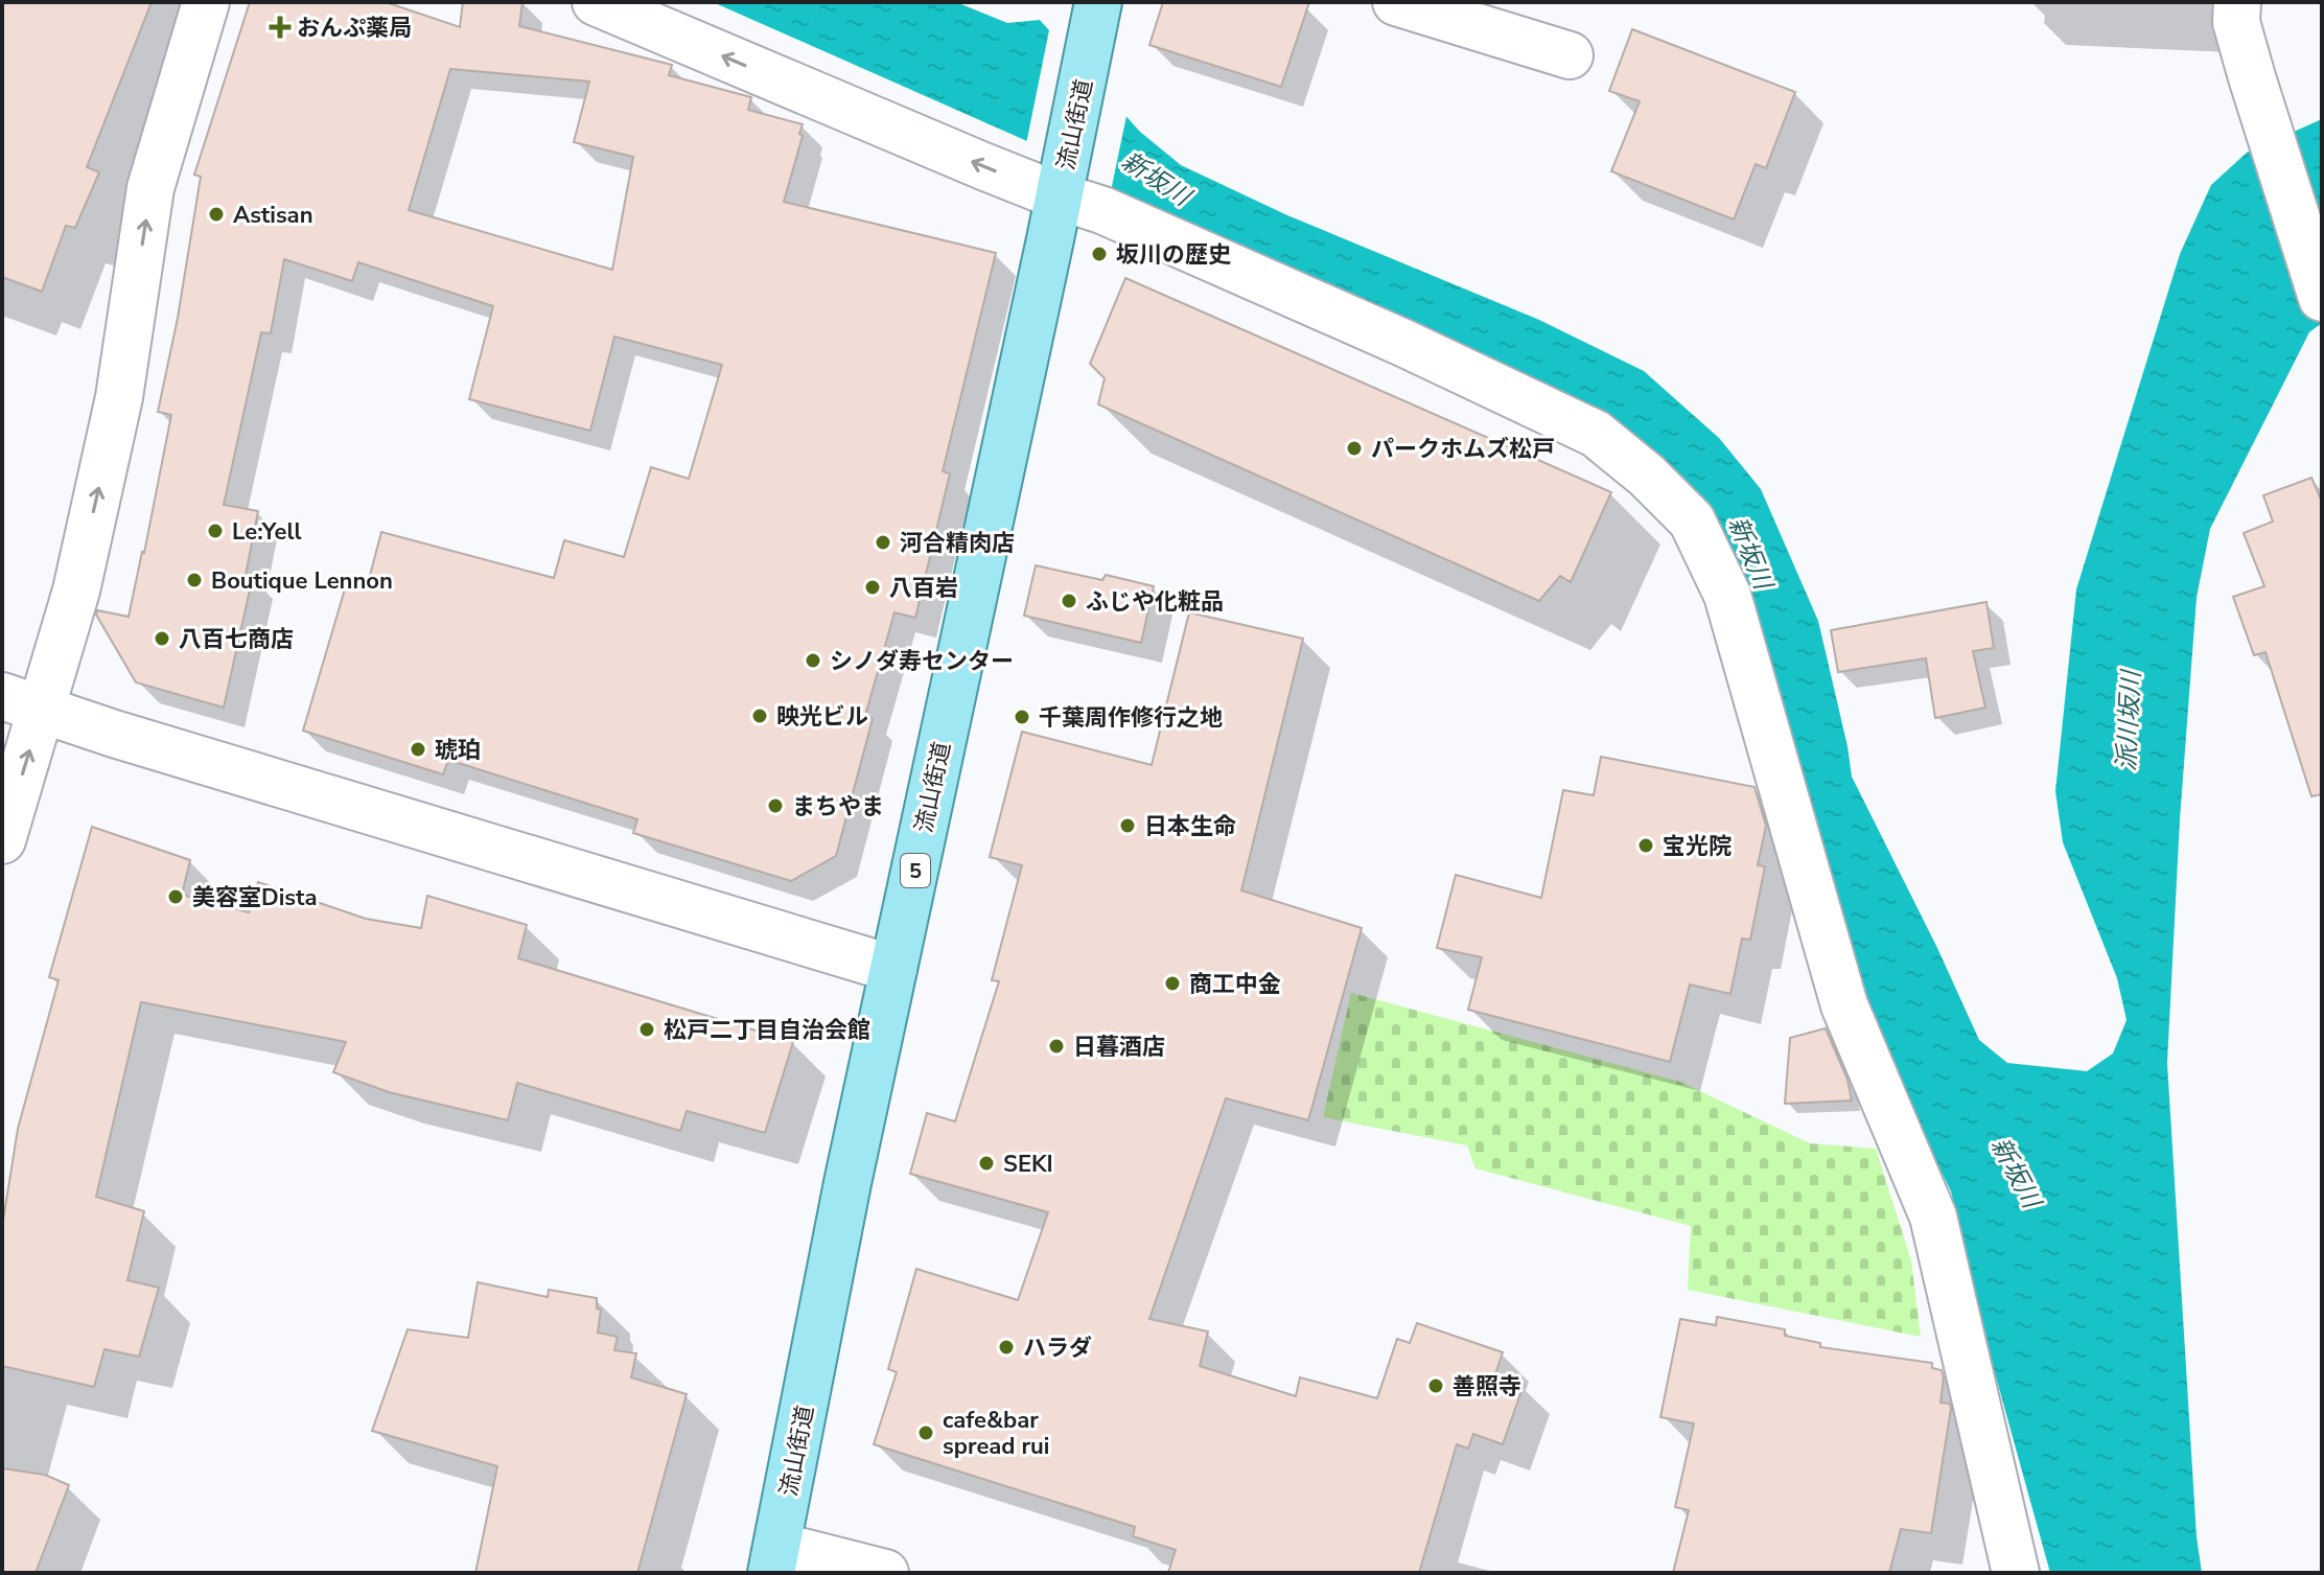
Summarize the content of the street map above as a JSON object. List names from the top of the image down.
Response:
{
  "streets": {
    "main road": ["流山街道", "5"]
  },
  "water": ["新坂川", "派川坂川"],
  "places": {
    "health": ["おんぷ薬局"],
    "other": [
      "Astisan",
      "坂川の歴史",
      "パークホムズ松戸",
      "Le:Yell",
      "河合精肉店",
      "Boutique Lennon",
      "八百岩",
      "ふじや化粧品",
      "八百七商店",
      "シノダ寿センター",
      "映光ビル",
      "千葉周作修行之地",
      "琥珀",
      "まちやま",
      "日本生命",
      "宝光院",
      "美容室Dista",
      "商工中金",
      "松戸二丁目自治会館",
      "日暮酒店",
      "SEKI",
      "ハラダ",
      "善照寺",
      "cafe&bar spread rui"
    ]
  }
}
